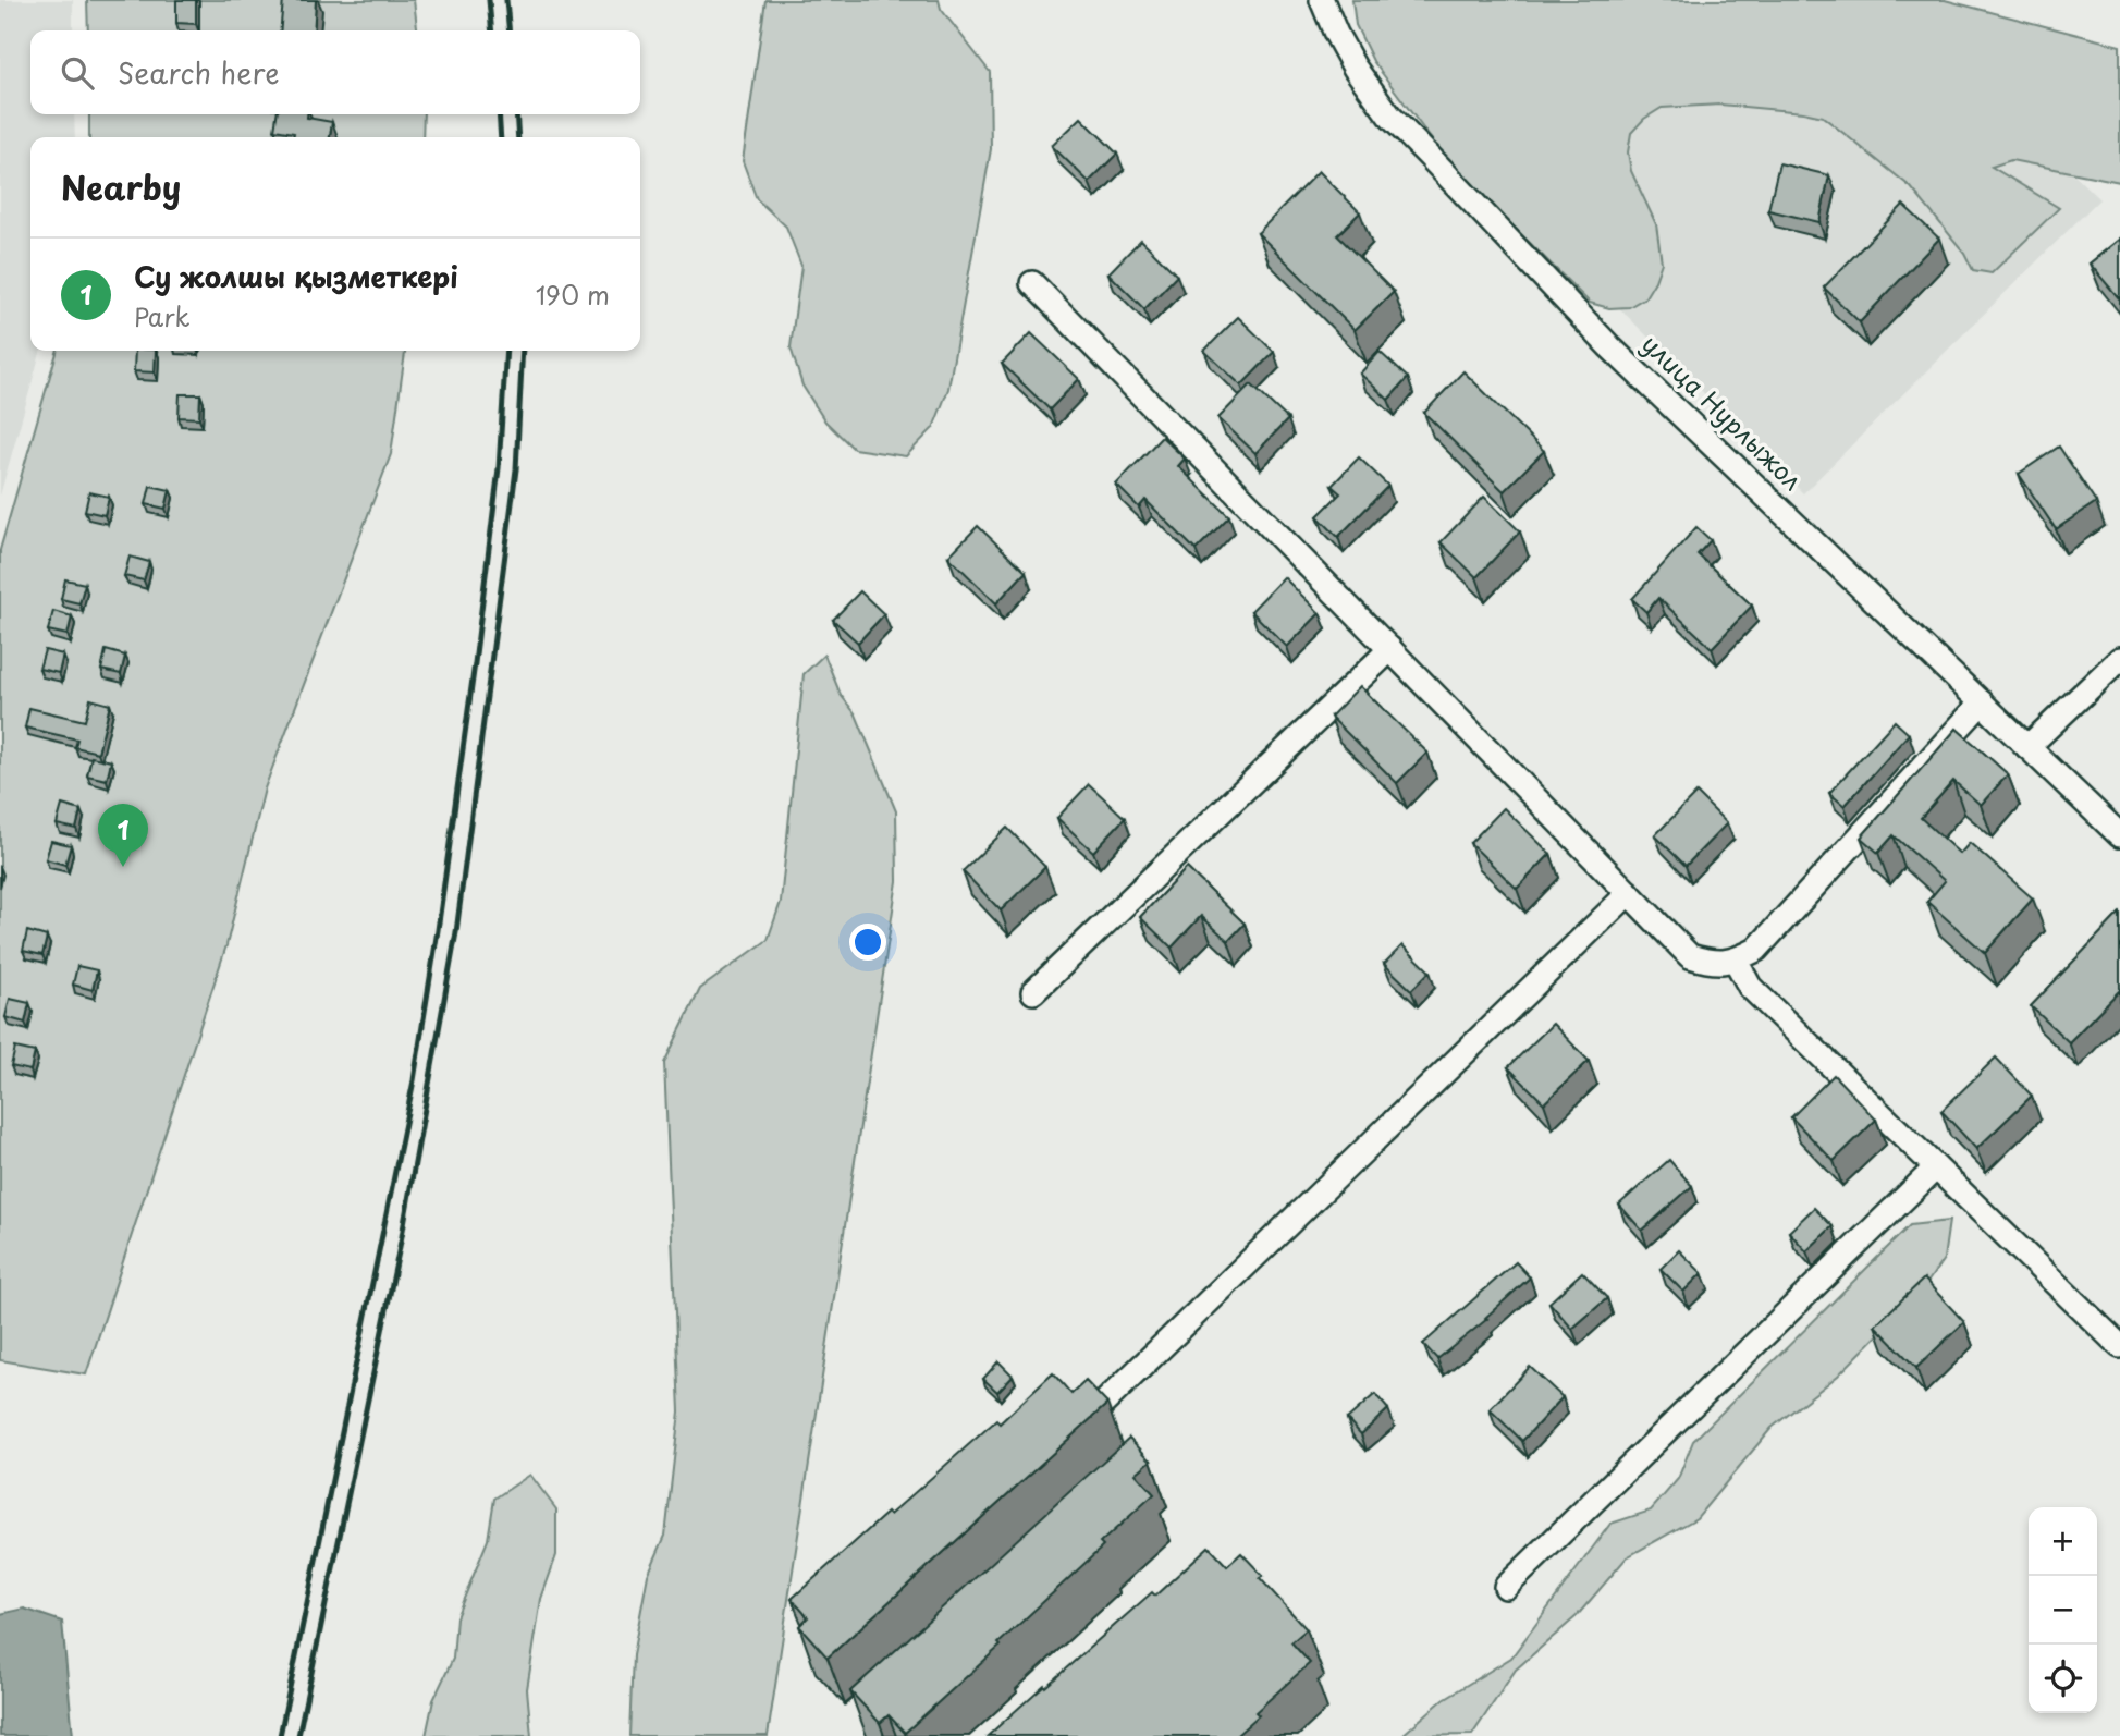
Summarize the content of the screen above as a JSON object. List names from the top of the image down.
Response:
{
  "streets": {
    "street": ["улица Нурлыжол"]
  },
  "page": {
    "search": "Search here",
    "heading": "Nearby",
    "list": [
      {
        "mark": "1",
        "name": "Су жолшы қызметкері",
        "note": "Park",
        "value": "190 m"
      }
    ],
    "pins": "1",
    "map_buttons": ["+", "−"]
  }
}
